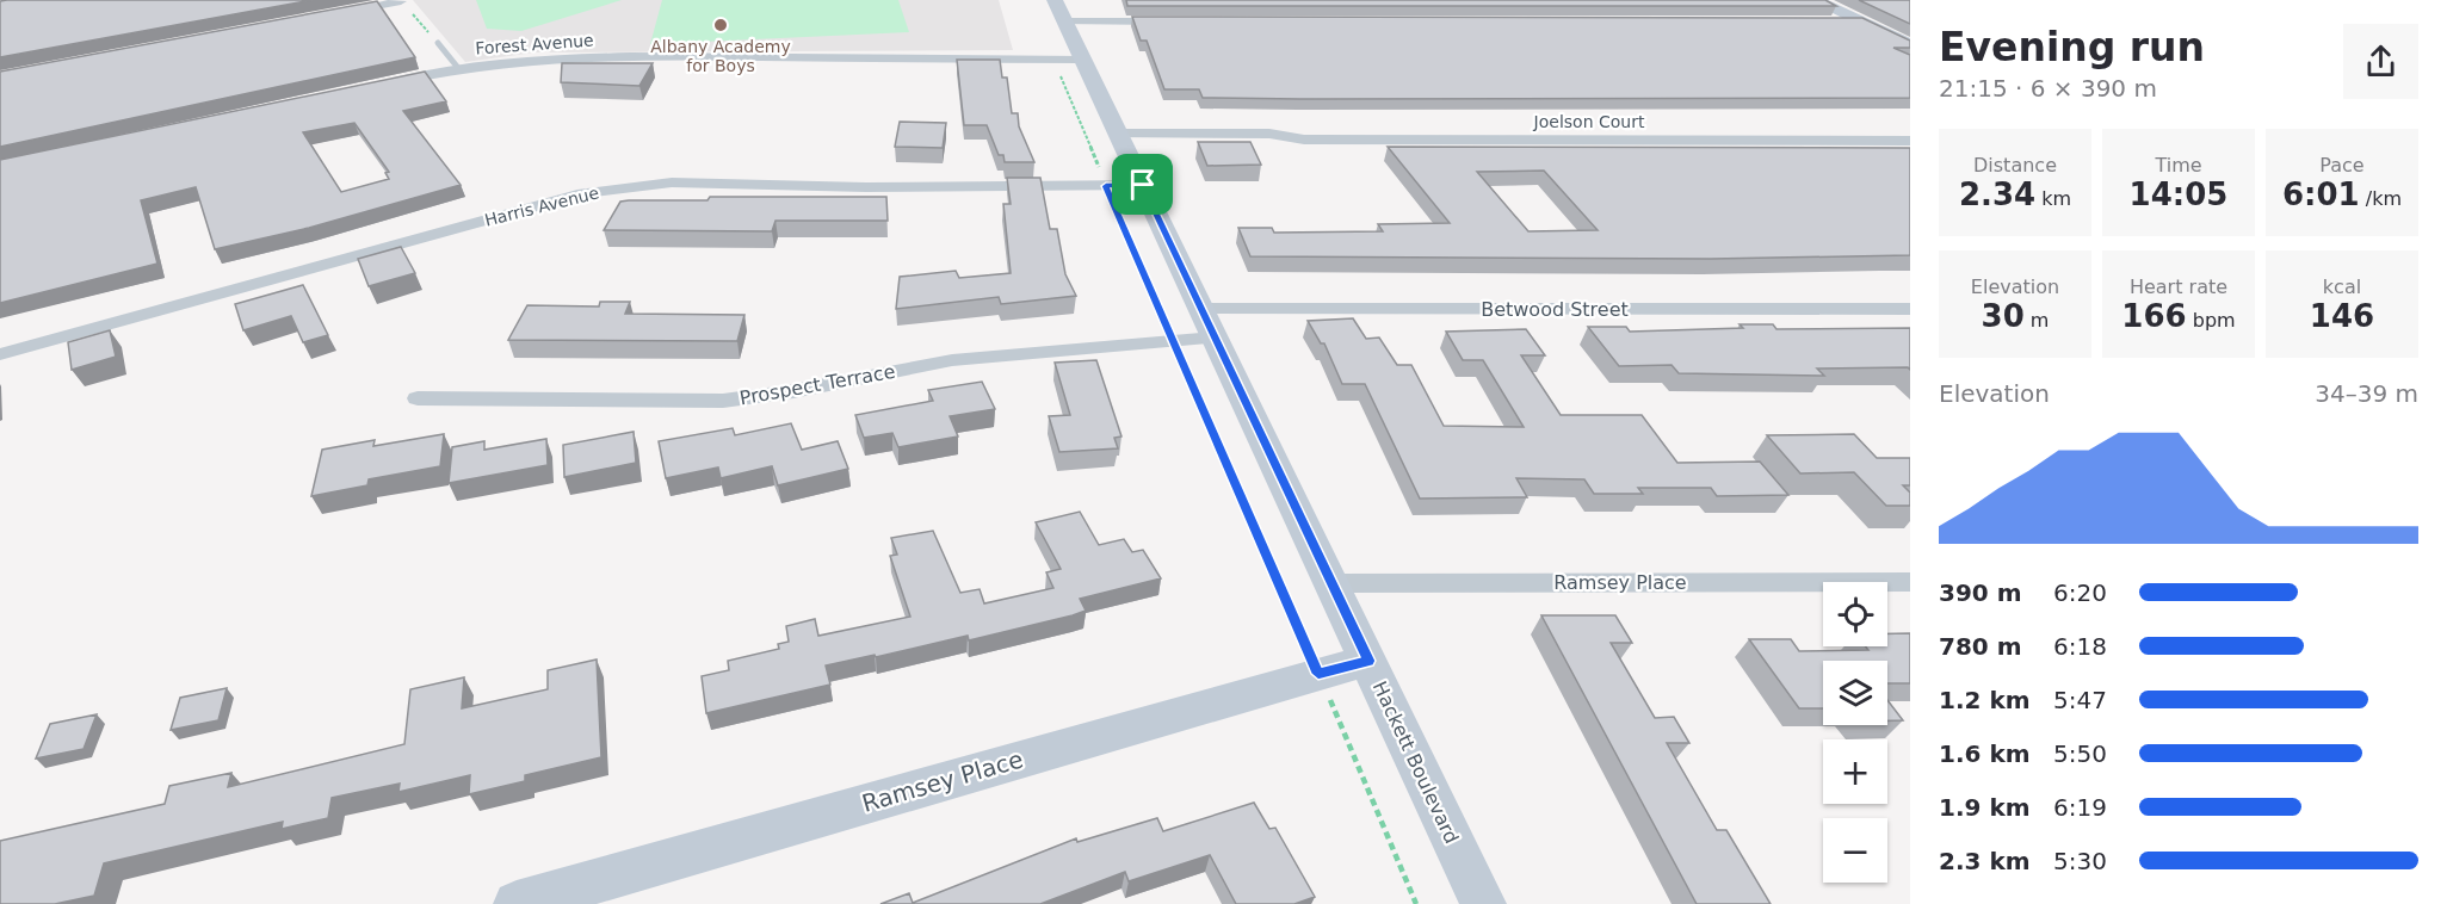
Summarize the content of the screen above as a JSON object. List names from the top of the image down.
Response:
{
  "streets": {
    "street": [
      "Forest Avenue",
      "Joelson Court",
      "Harris Avenue",
      "Betwood Street",
      "Prospect Terrace",
      "Ramsey Place",
      "Hackett Boulevard"
    ]
  },
  "crossings": [
    ["Forest Avenue", "Hackett Boulevard"],
    ["Joelson Court", "Hackett Boulevard"],
    ["Harris Avenue", "Hackett Boulevard"],
    ["Betwood Street", "Hackett Boulevard"],
    ["Prospect Terrace", "Hackett Boulevard"],
    ["Ramsey Place", "Hackett Boulevard"]
  ],
  "places": ["Albany Academy for Boys"],
  "page": {
    "heading": ["Evening run", "21:15 · 6 × 390 m"],
    "stats": [
      ["Distance", "2.34 km"],
      ["Time", "14:05"],
      ["Pace", "6:01 /km"],
      ["Elevation", "30 m"],
      ["Heart rate", "166 bpm"],
      ["kcal", "146"]
    ],
    "chart": ["Elevation", "34–39 m"],
    "list": [
      {
        "name": "390 m",
        "note": "6:20"
      },
      {
        "name": "780 m",
        "note": "6:18"
      },
      {
        "name": "1.2 km",
        "note": "5:47"
      },
      {
        "name": "1.6 km",
        "note": "5:50"
      },
      {
        "name": "1.9 km",
        "note": "6:19"
      },
      {
        "name": "2.3 km",
        "note": "5:30"
      }
    ],
    "map_buttons": ["+", "−"]
  }
}
